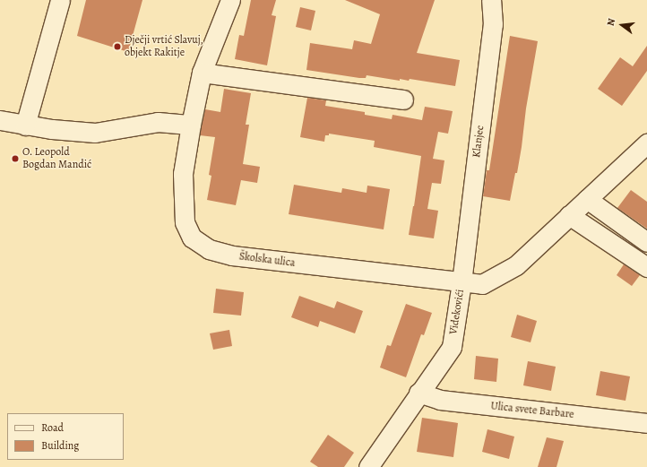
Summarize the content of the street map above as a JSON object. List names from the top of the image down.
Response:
{
  "streets": {
    "street": [
      "Klanjec",
      "Školska ulica",
      "Videkovići",
      "Ulica svete Barbare"
    ]
  },
  "crossings": [
    ["Klanjec", "Školska ulica"],
    ["Klanjec", "Videkovići"],
    ["Školska ulica", "Videkovići"],
    ["Videkovići", "Ulica svete Barbare"]
  ],
  "places": ["Dječji vrtić Slavuj, objekt Rakitje", "O. Leopold Bogdan Mandić"],
  "legend": ["Road", "Building"],
  "north": "left"
}
